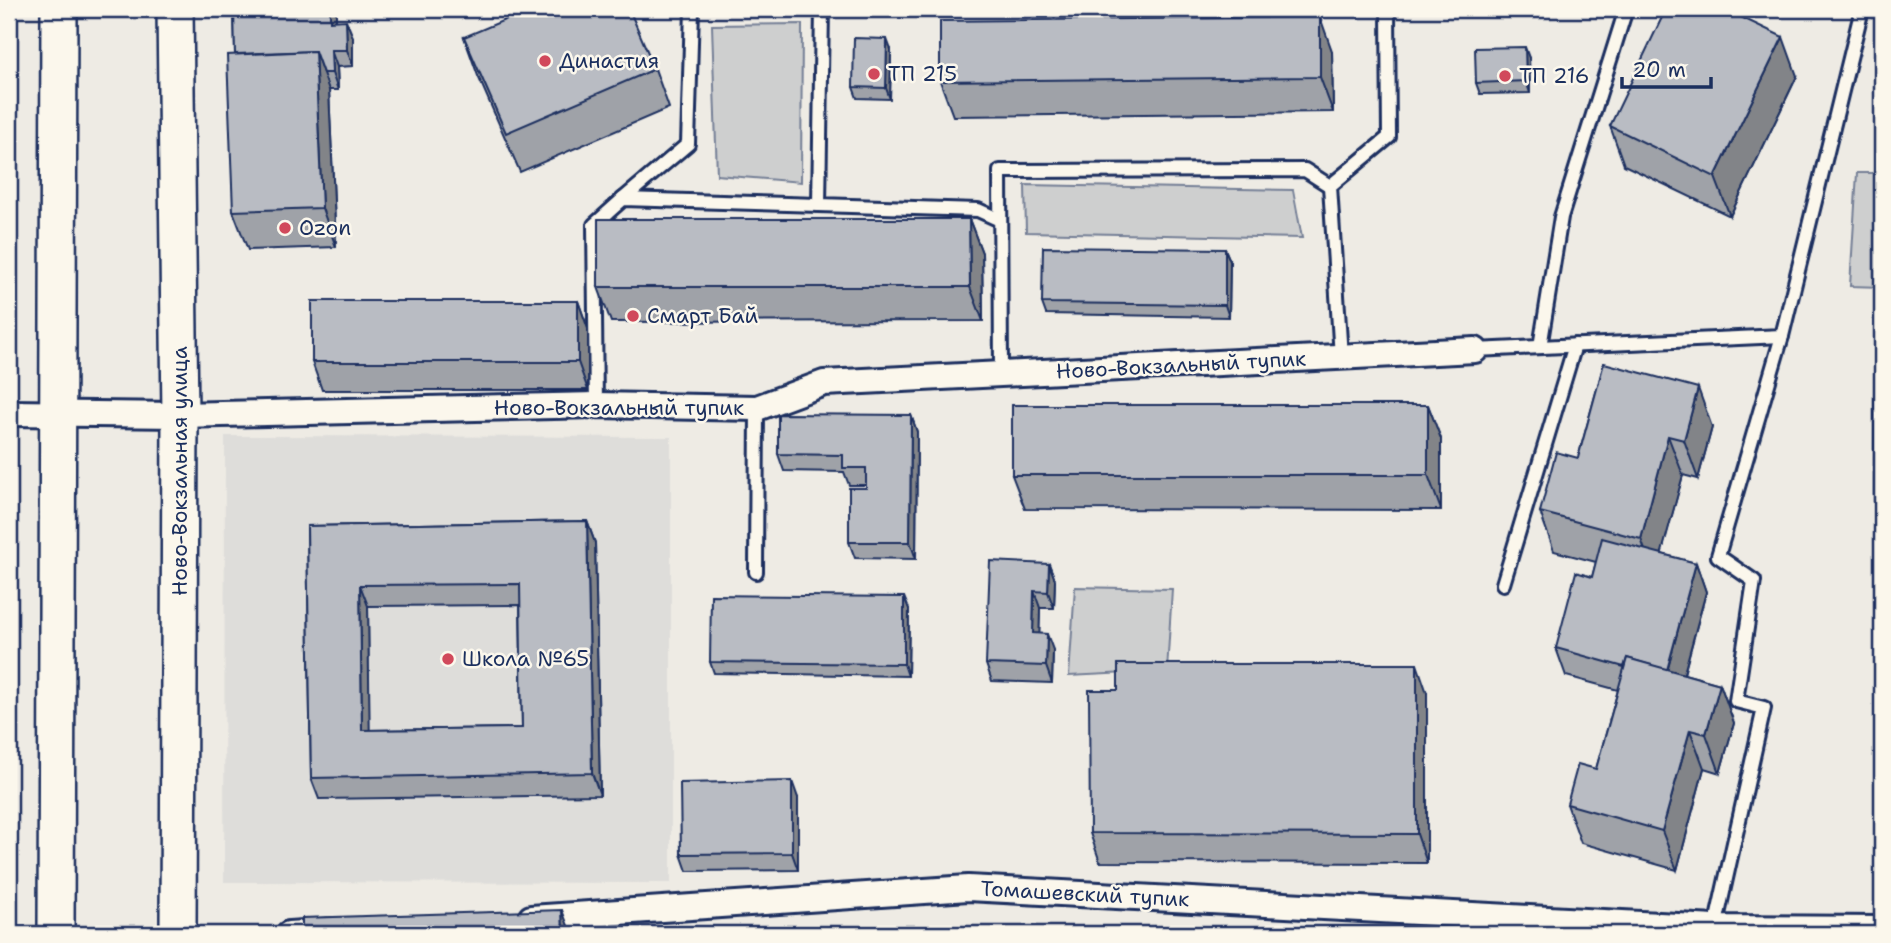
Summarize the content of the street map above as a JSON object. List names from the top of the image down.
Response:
{
  "streets": {
    "main road": ["Ново-Вокзальная улица"],
    "street": ["Ново-Вокзальный тупик", "Томашевский тупик"]
  },
  "crossings": [
    ["Ново-Вокзальный тупик", "Ново-Вокзальная улица"]
  ],
  "places": [
    "Династия",
    "ТП 215",
    "ТП 216",
    "Ozon",
    "Смарт Бай",
    "Школа №65"
  ],
  "scale_bar": "20 m"
}
